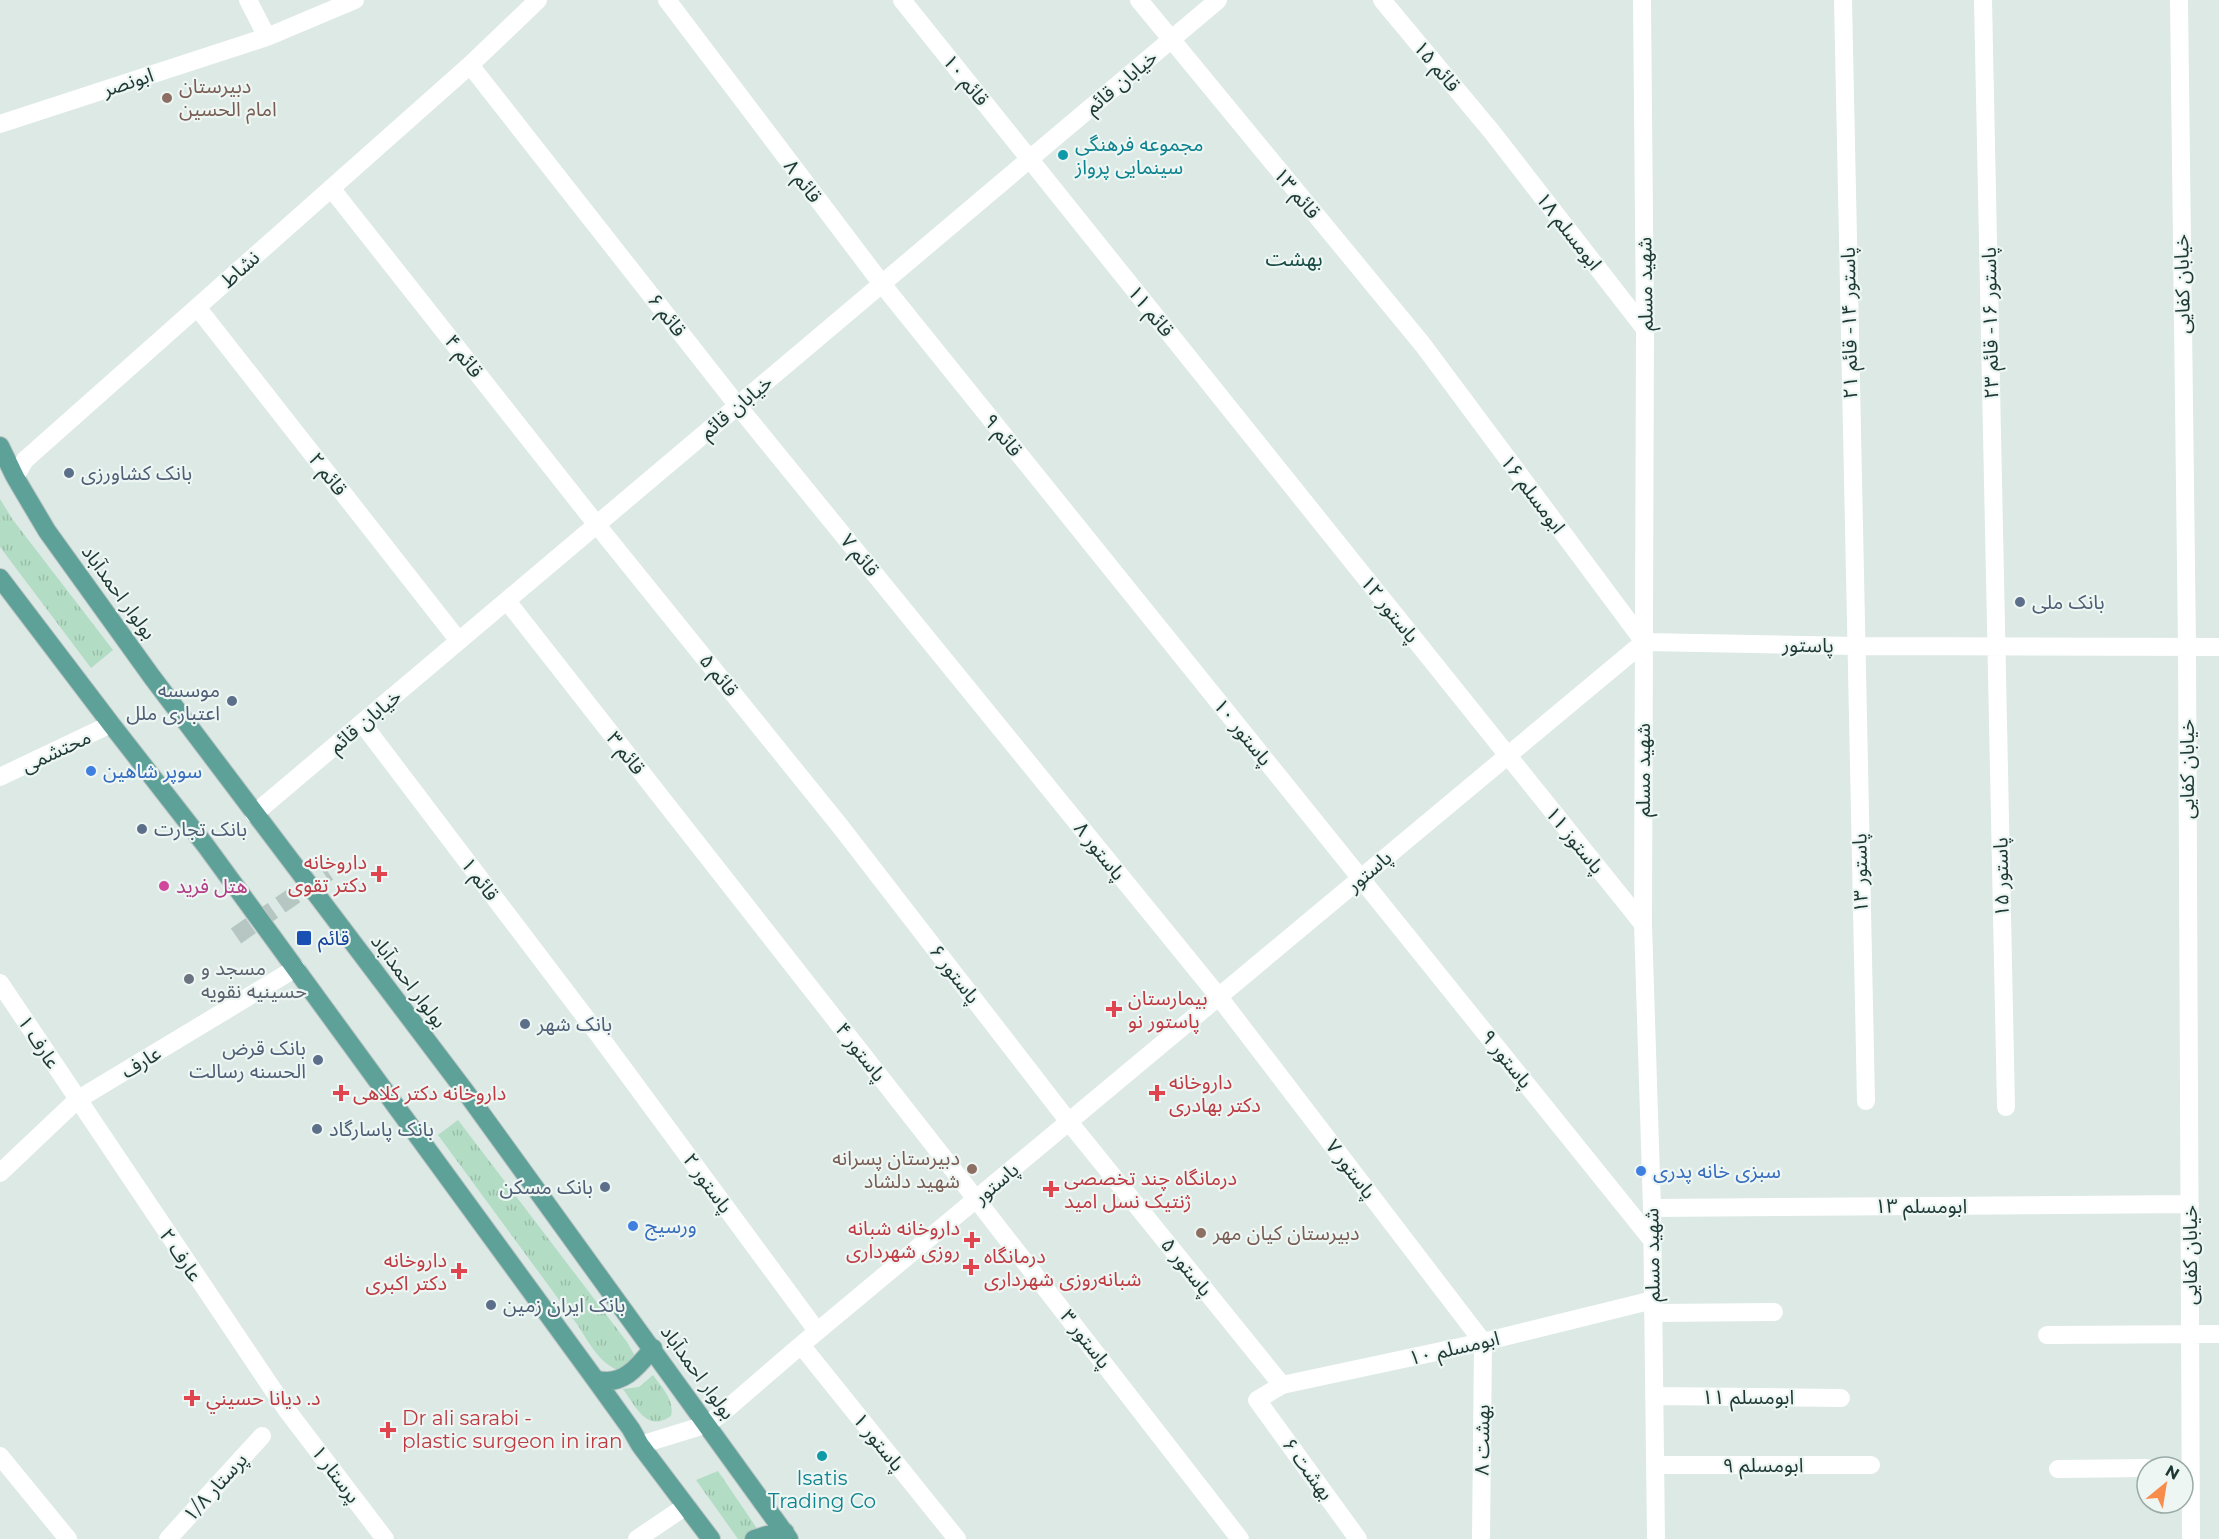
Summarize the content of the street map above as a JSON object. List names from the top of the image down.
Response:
{
  "streets": {
    "main road": ["بولوار احمدآباد"],
    "street": [
      "قائم ۱۵",
      "قائم ۱۰",
      "ابونصر",
      "خیابان قائم",
      "قائم ۸",
      "قائم ۱۳",
      "ابومسلم ۱۸",
      "نشاط",
      "شهید مسلم",
      "خیابان کفایی",
      "قائم ۱۱",
      "قائم ۶",
      "پاستور ۱۴- قائم ۲۱",
      "پاستور ۱۶- قائم ۲۳",
      "قائم ۴",
      "قائم ۹",
      "قائم ۲",
      "ابومسلم ۱۶",
      "قائم ۷",
      "پاستور ۱۲",
      "پاستور",
      "قائم ۵",
      "پاستور ۱۰",
      "محتشمی",
      "قائم ۳",
      "پاستوز ۱۱",
      "پاستور ۸",
      "پاستور ۱۳",
      "پاستور ۱۵",
      "قائم ۱",
      "پاستور ۶",
      "عارف ۱",
      "پاستور ۴",
      "پاستور ۹",
      "عارف",
      "پاستور ۷",
      "پاستور ۲",
      "ابومسلم ۱۳",
      "عارف ۲",
      "پاستور ۵",
      "پاستور ۳",
      "ابومسلم ۱۰",
      "ابومسلم ۱۱",
      "بهشت ۸",
      "پاستور ۱",
      "ابومسلم ۹",
      "بهشت ۶",
      "پرستار ۱",
      "پرستار ۱/۸"
    ]
  },
  "crossings": [
    ["قائم ۱۵", "ابومسلم ۱۸"],
    ["قائم ۱۰", "خیابان قائم"],
    ["قائم ۱۰", "قائم ۱۱"],
    ["خیابان قائم", "قائم ۸"],
    ["خیابان قائم", "قائم ۱۳"],
    ["خیابان قائم", "قائم ۱۱"],
    ["خیابان قائم", "قائم ۶"],
    ["خیابان قائم", "قائم ۴"],
    ["خیابان قائم", "قائم ۹"],
    ["خیابان قائم", "قائم ۲"],
    ["خیابان قائم", "قائم ۷"],
    ["خیابان قائم", "بولوار احمدآباد"],
    ["خیابان قائم", "قائم ۵"],
    ["خیابان قائم", "قائم ۳"],
    ["خیابان قائم", "قائم ۱"],
    ["قائم ۸", "قائم ۹"],
    ["قائم ۱۳", "ابومسلم ۱۶"],
    ["ابومسلم ۱۸", "شهید مسلم"],
    ["نشاط", "قائم ۶"],
    ["نشاط", "قائم ۴"],
    ["نشاط", "قائم ۲"],
    ["نشاط", "بولوار احمدآباد"],
    ["شهید مسلم", "ابومسلم ۱۶"],
    ["شهید مسلم", "پاستور"],
    ["شهید مسلم", "پاستوز ۱۱"],
    ["شهید مسلم", "پاستور ۹"],
    ["شهید مسلم", "ابومسلم ۱۳"],
    ["شهید مسلم", "ابومسلم ۱۰"],
    ["شهید مسلم", "ابومسلم ۱۱"],
    ["شهید مسلم", "ابومسلم ۹"],
    ["خیابان کفایی", "پاستور"],
    ["خیابان کفایی", "ابومسلم ۱۳"],
    ["قائم ۱۱", "پاستور ۱۲"],
    ["قائم ۶", "قائم ۷"],
    ["پاستور ۱۴- قائم ۲۱", "پاستور"],
    ["پاستور ۱۴- قائم ۲۱", "پاستور ۱۳"],
    ["پاستور ۱۶- قائم ۲۳", "پاستور"],
    ["پاستور ۱۶- قائم ۲۳", "پاستور ۱۵"],
    ["قائم ۴", "قائم ۵"],
    ["قائم ۹", "پاستور ۱۰"],
    ["ابومسلم ۱۶", "پاستور"],
    ["قائم ۷", "پاستور ۸"],
    ["بولوار احمدآباد", "پاستور"],
    ["پاستور ۱۲", "پاستور"],
    ["پاستور ۱۲", "پاستوز ۱۱"],
    ["پاستور", "پاستور ۱۰"],
    ["پاستور", "پاستوز ۱۱"],
    ["پاستور", "پاستور ۸"],
    ["پاستور", "پاستور ۱۳"],
    ["پاستور", "پاستور ۱۵"],
    ["پاستور", "پاستور ۶"],
    ["پاستور", "پاستور ۴"],
    ["پاستور", "پاستور ۹"],
    ["پاستور", "پاستور ۷"],
    ["پاستور", "پاستور ۲"],
    ["پاستور", "پاستور ۵"],
    ["پاستور", "پاستور ۳"],
    ["پاستور", "پاستور ۱"],
    ["قائم ۵", "پاستور ۶"],
    ["پاستور ۱۰", "پاستور ۹"],
    ["قائم ۳", "پاستور ۴"],
    ["پاستور ۸", "پاستور ۷"],
    ["قائم ۱", "پاستور ۲"],
    ["پاستور ۶", "پاستور ۵"],
    ["عارف ۱", "عارف"],
    ["عارف ۱", "عارف ۲"],
    ["پاستور ۴", "پاستور ۳"],
    ["عارف", "عارف ۲"],
    ["پاستور ۷", "ابومسلم ۱۰"],
    ["پاستور ۷", "بهشت ۸"],
    ["عارف ۲", "پرستار ۱"],
    ["پاستور ۵", "ابومسلم ۱۰"],
    ["ابومسلم ۱۰", "بهشت ۸"],
    ["ابومسلم ۱۰", "بهشت ۶"]
  ],
  "districts": ["بهشت"],
  "places": {
    "other": [
      "دبیرستان امام الحسین",
      "مجموعه فرهنگی سینمایی پرواز",
      "بانک کشاورزی",
      "بانک ملی",
      "موسسه اعتباری ملل",
      "سوپر شاهین",
      "بانک تجارت",
      "هتل فرید",
      "مسجد و حسینیه نقویه",
      "بانک شهر",
      "بانک قرض الحسنه رسالت",
      "بانک پاسارگاد",
      "دبیرستان پسرانه شهید دلشاد",
      "سبزی خانه پدری",
      "بانک مسکن",
      "ورسیج",
      "دبیرستان کیان مهر",
      "بانک ایران زمین",
      "Isatis Trading Co"
    ],
    "health": [
      "داروخانه دکتر تقوی",
      "بیمارستان پاستور نو",
      "داروخانه دکتر کلاهی",
      "داروخانه دکتر بهادری",
      "درمانگاه چند تخصصی ژنتیک نسل امید",
      "داروخانه شبانه روزی شهرداری",
      "درمانگاه شبانه‌روزی شهرداری",
      "داروخانه دکتر اکبری",
      "د. ديانا حسيني",
      "Dr ali sarabi - plastic surgeon in iran"
    ],
    "transit": ["قائم"]
  },
  "north": "top right"
}
